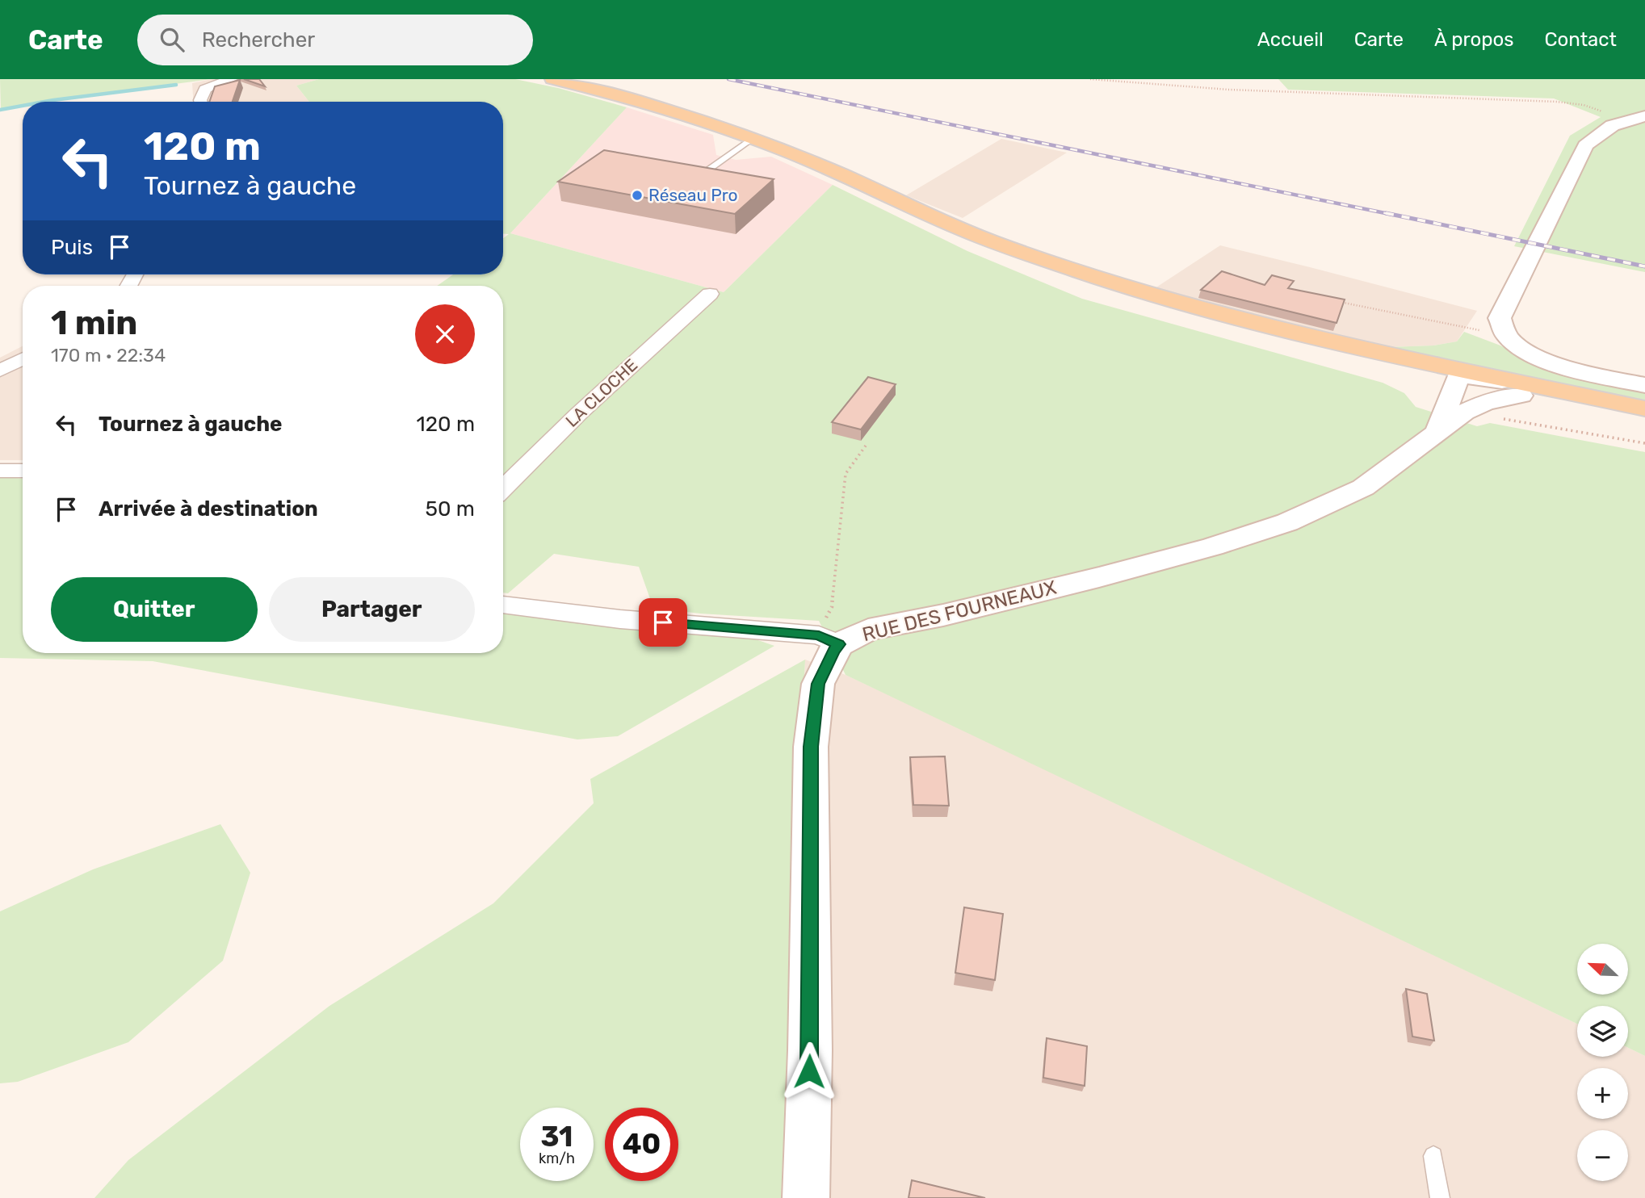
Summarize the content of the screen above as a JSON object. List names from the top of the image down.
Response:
{
  "streets": {
    "street": ["LA CLOCHE", "RUE DES FOURNEAUX"]
  },
  "places": ["Réseau Pro"],
  "north": "top left",
  "page": {
    "header": "Carte",
    "search": "Rechercher",
    "nav": [
      "Accueil",
      "Carte",
      "À propos",
      "Contact"
    ],
    "turn": ["120 m", "Tournez à gauche"],
    "then": "Puis",
    "heading": ["1 min", "170 m · 22:34"],
    "list": [
      {
        "name": "Tournez à gauche",
        "value": "120 m"
      },
      {
        "name": "Arrivée à destination",
        "value": "50 m"
      }
    ],
    "buttons": ["Quitter", "Partager"],
    "map_buttons": ["+", "−"],
    "speed": "31 km/h",
    "limit": "40"
  }
}
